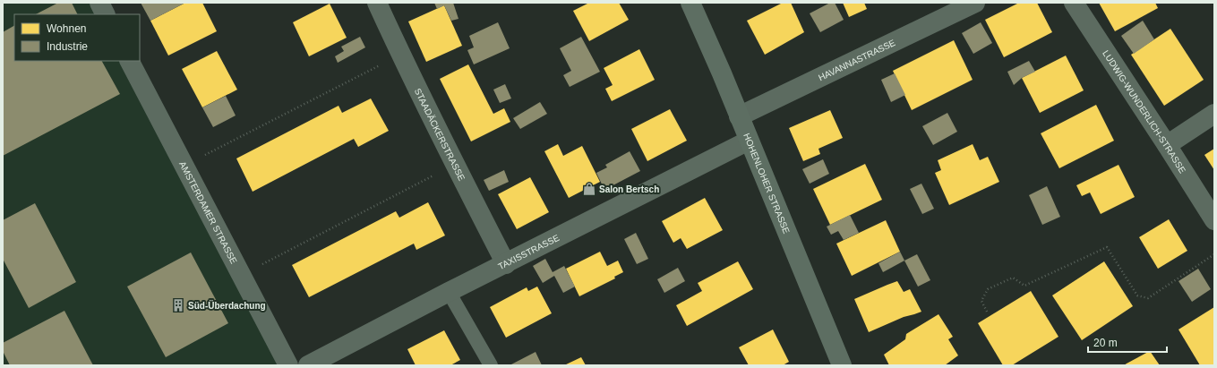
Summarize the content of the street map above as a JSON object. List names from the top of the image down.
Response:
{
  "streets": {
    "street": [
      "HAVANNASTRASSE",
      "LUDWIG-WUNDERLICH-STRASSE",
      "STAADÄCKERSTRASSE",
      "HOHENLOHER STRASSE",
      "AMSTERDAMER STRASSE",
      "TAXISSTRASSE"
    ]
  },
  "crossings": [
    ["HAVANNASTRASSE", "HOHENLOHER STRASSE"],
    ["STAADÄCKERSTRASSE", "TAXISSTRASSE"],
    ["HOHENLOHER STRASSE", "TAXISSTRASSE"]
  ],
  "places": {
    "shop": ["Salon Bertsch"],
    "building": ["Süd-Überdachung"]
  },
  "legend": ["Wohnen", "Industrie"],
  "scale_bar": "20 m"
}
